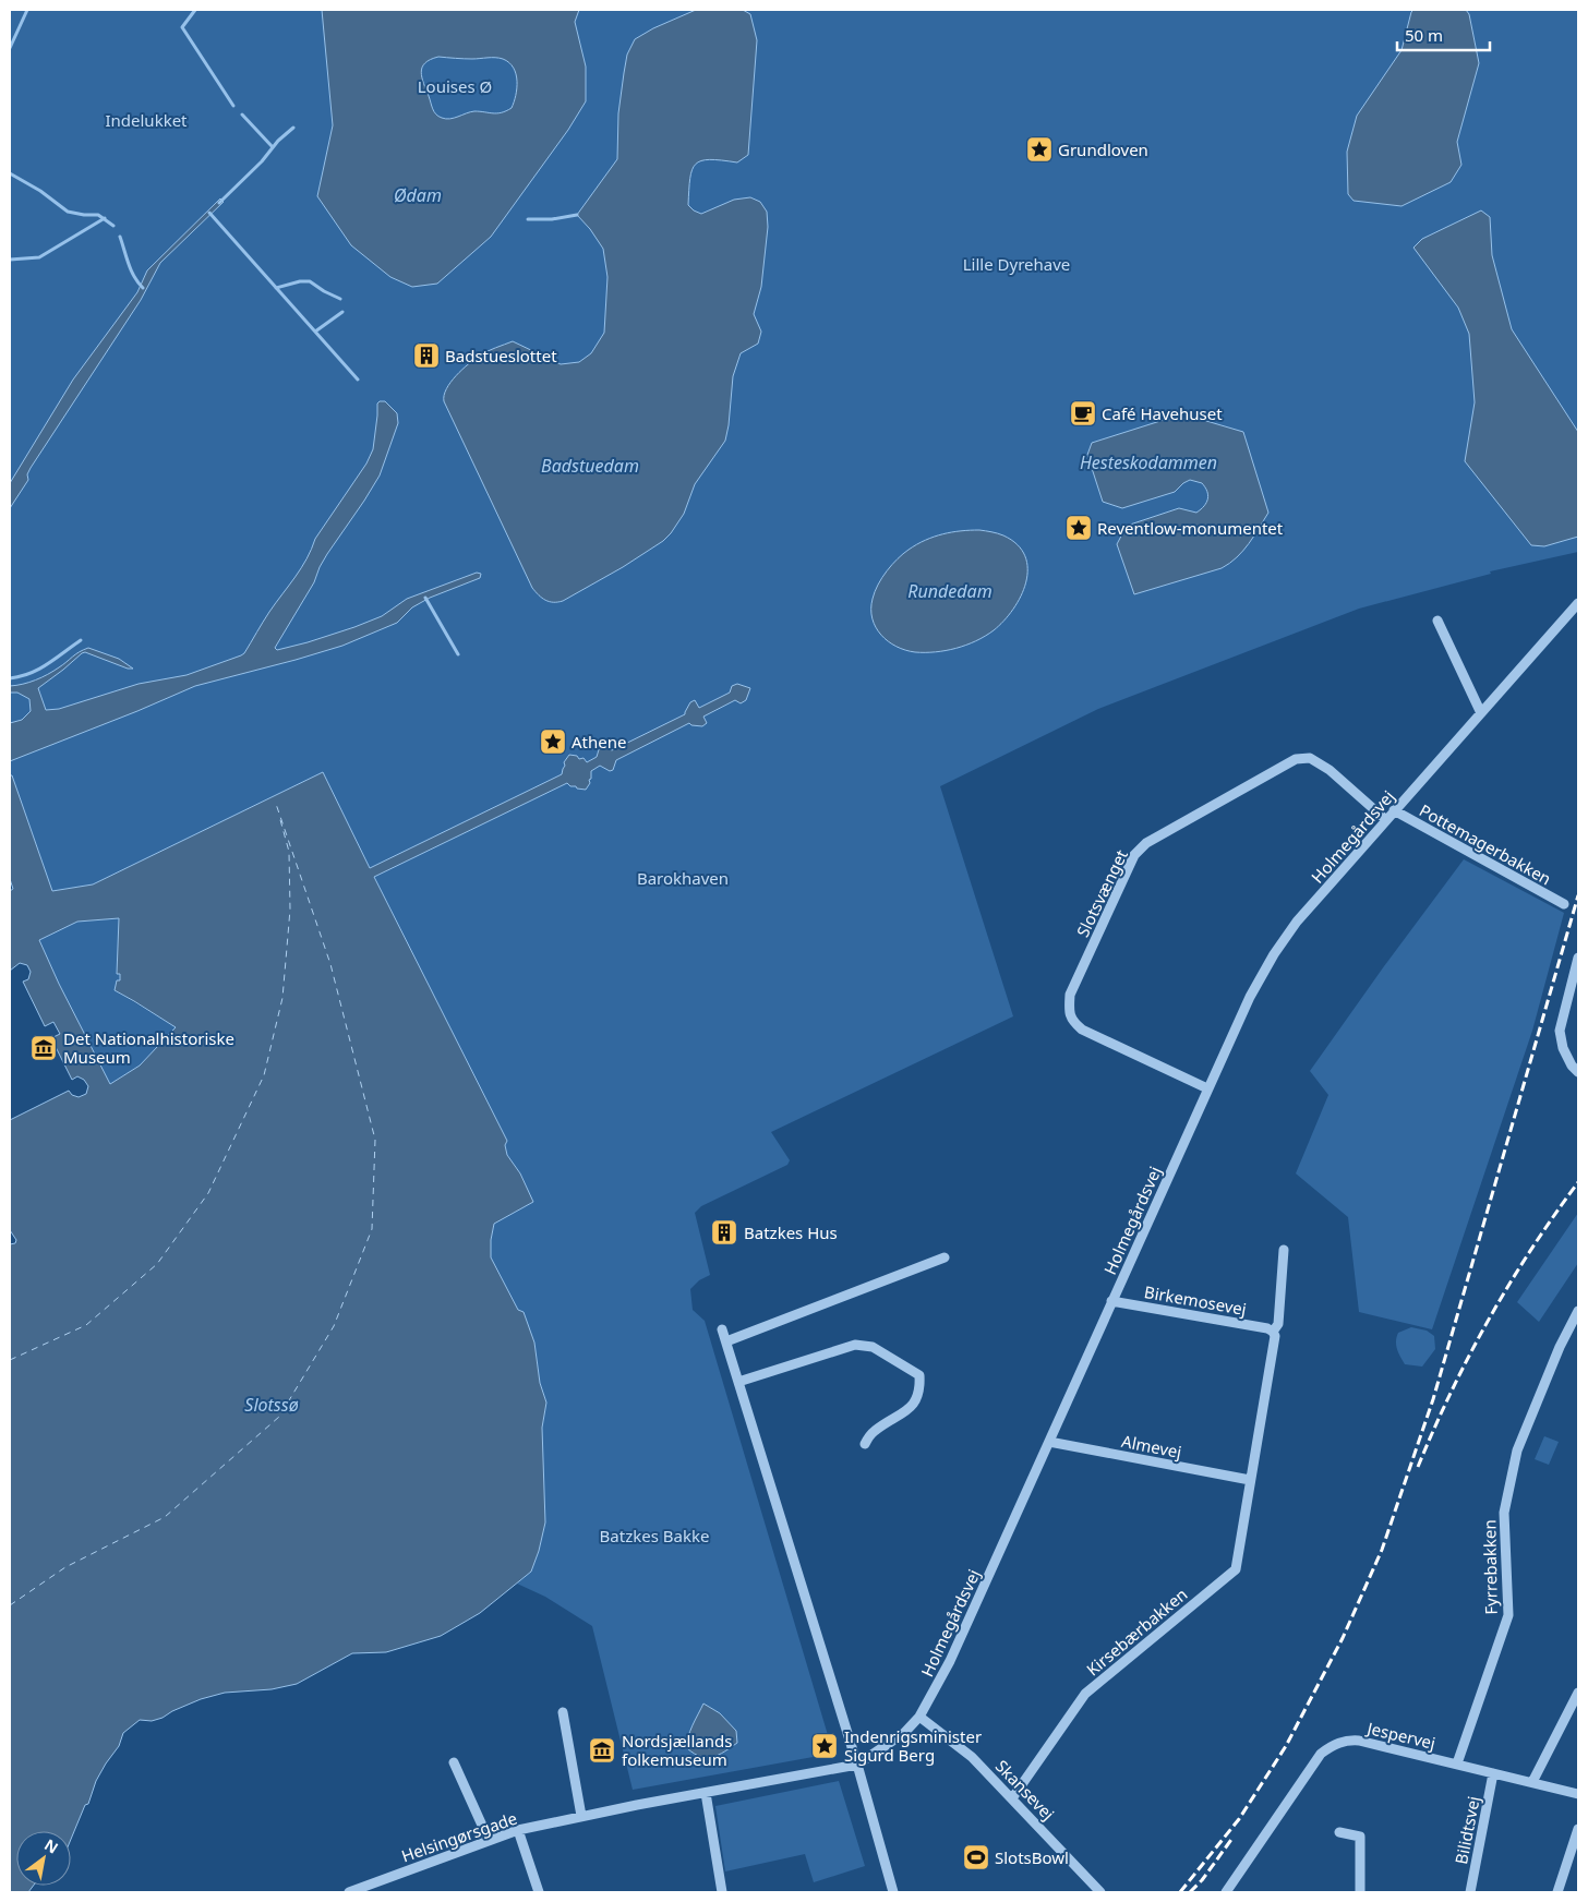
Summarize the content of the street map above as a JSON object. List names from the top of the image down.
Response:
{
  "streets": {
    "street": [
      "Holmegårdsvej",
      "Pottemagerbakken",
      "Slotsvænget",
      "Birkemosevej",
      "Almevej",
      "Fyrrebakken",
      "Kirsebærbakken",
      "Jespervej",
      "Skansevej",
      "Bilidtsvej",
      "Helsingørsgade"
    ]
  },
  "crossings": [
    ["Holmegårdsvej", "Pottemagerbakken"],
    ["Holmegårdsvej", "Slotsvænget"],
    ["Holmegårdsvej", "Birkemosevej"],
    ["Holmegårdsvej", "Almevej"],
    ["Holmegårdsvej", "Skansevej"],
    ["Holmegårdsvej", "Helsingørsgade"],
    ["Almevej", "Kirsebærbakken"],
    ["Fyrrebakken", "Jespervej"],
    ["Kirsebærbakken", "Skansevej"],
    ["Jespervej", "Bilidtsvej"]
  ],
  "water": [
    "Ødam",
    "Hesteskodammen",
    "Badstuedam",
    "Rundedam",
    "Slotssø"
  ],
  "parks": [
    "Louises Ø",
    "Indelukket",
    "Lille Dyrehave",
    "Barokhaven",
    "Batzkes Bakke"
  ],
  "places": {
    "place": [
      "Grundloven",
      "Reventlow-monumentet",
      "Athene",
      "Indenrigsminister Sigurd Berg"
    ],
    "building": ["Badstueslottet", "Batzkes Hus"],
    "cafe": ["Café Havehuset"],
    "museum": ["Det Nationalhistoriske Museum", "Nordsjællands folkemuseum"],
    "sports": ["SlotsBowl"]
  },
  "scale_bar": "50 m",
  "north": "top right"
}
